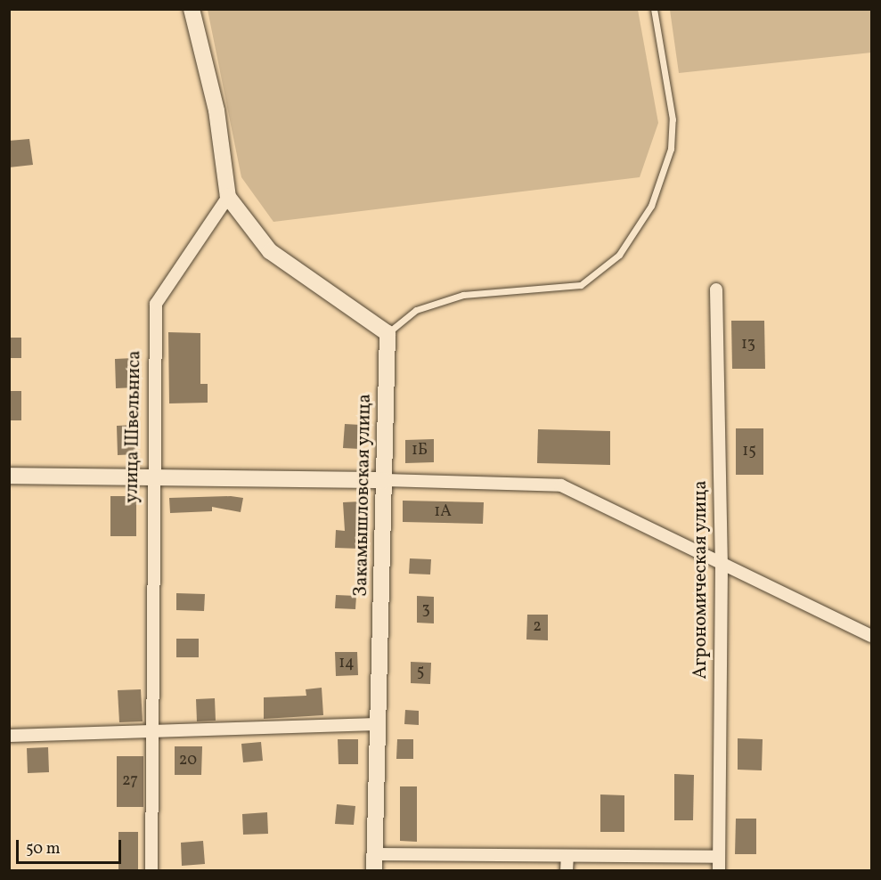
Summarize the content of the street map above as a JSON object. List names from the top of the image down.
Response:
{
  "streets": {
    "street": ["улица Швельниса", "Закамышловская улица", "Агрономическая улица"]
  },
  "house_numbers": [
    "13",
    "1Б",
    "15",
    "1А",
    "3",
    "2",
    "14",
    "5",
    "20",
    "27"
  ],
  "scale_bar": "50 m"
}
